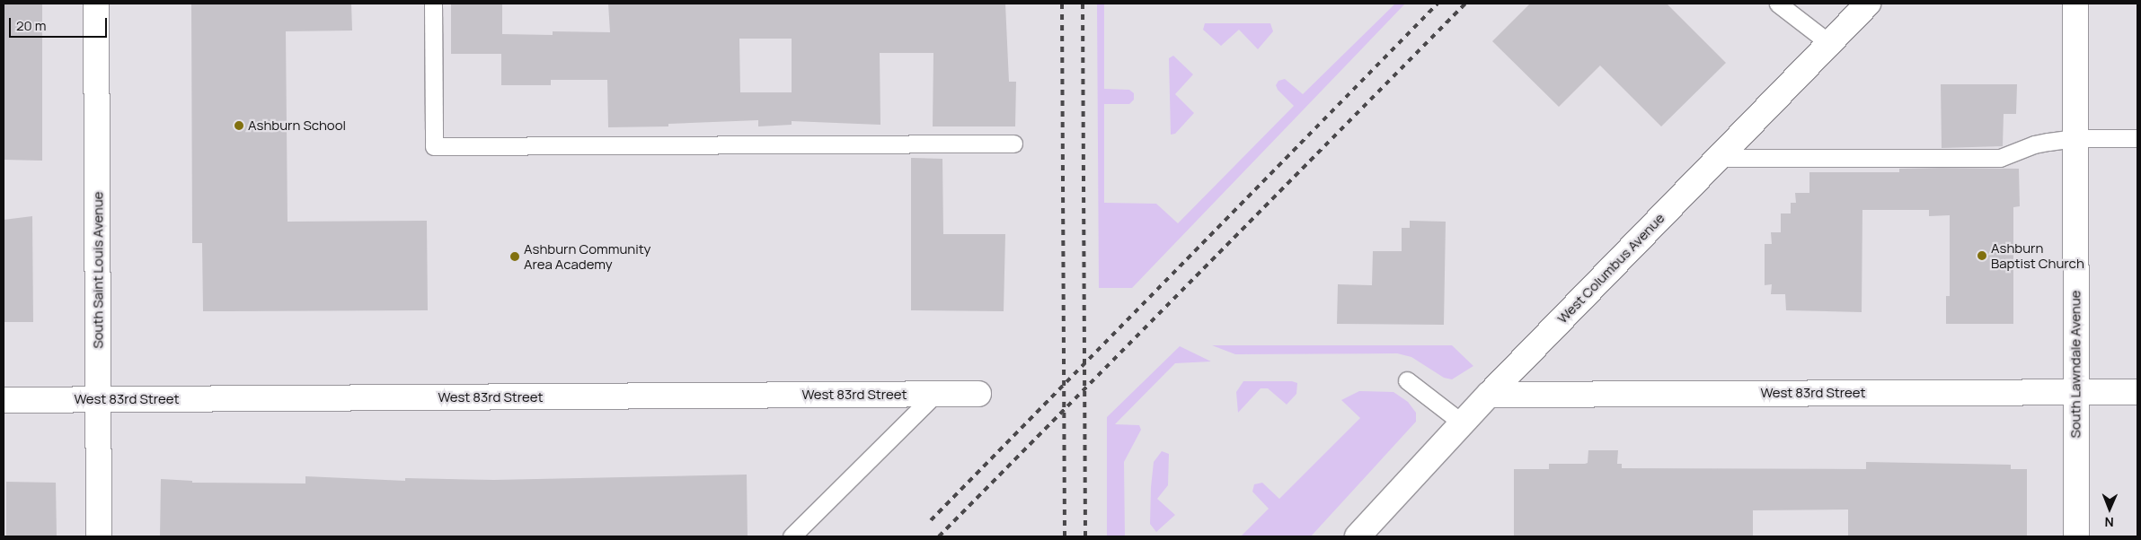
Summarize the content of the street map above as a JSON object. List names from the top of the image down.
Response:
{
  "streets": {
    "street": [
      "West Columbus Avenue",
      "South Saint Louis Avenue",
      "South Lawndale Avenue",
      "West 83rd Street"
    ]
  },
  "crossings": [
    ["West Columbus Avenue", "West 83rd Street"],
    ["South Saint Louis Avenue", "West 83rd Street"],
    ["South Lawndale Avenue", "West 83rd Street"]
  ],
  "places": ["Ashburn School", "Ashburn Baptist Church", "Ashburn Community Area Academy"],
  "scale_bar": "20 m",
  "north": "bottom"
}
